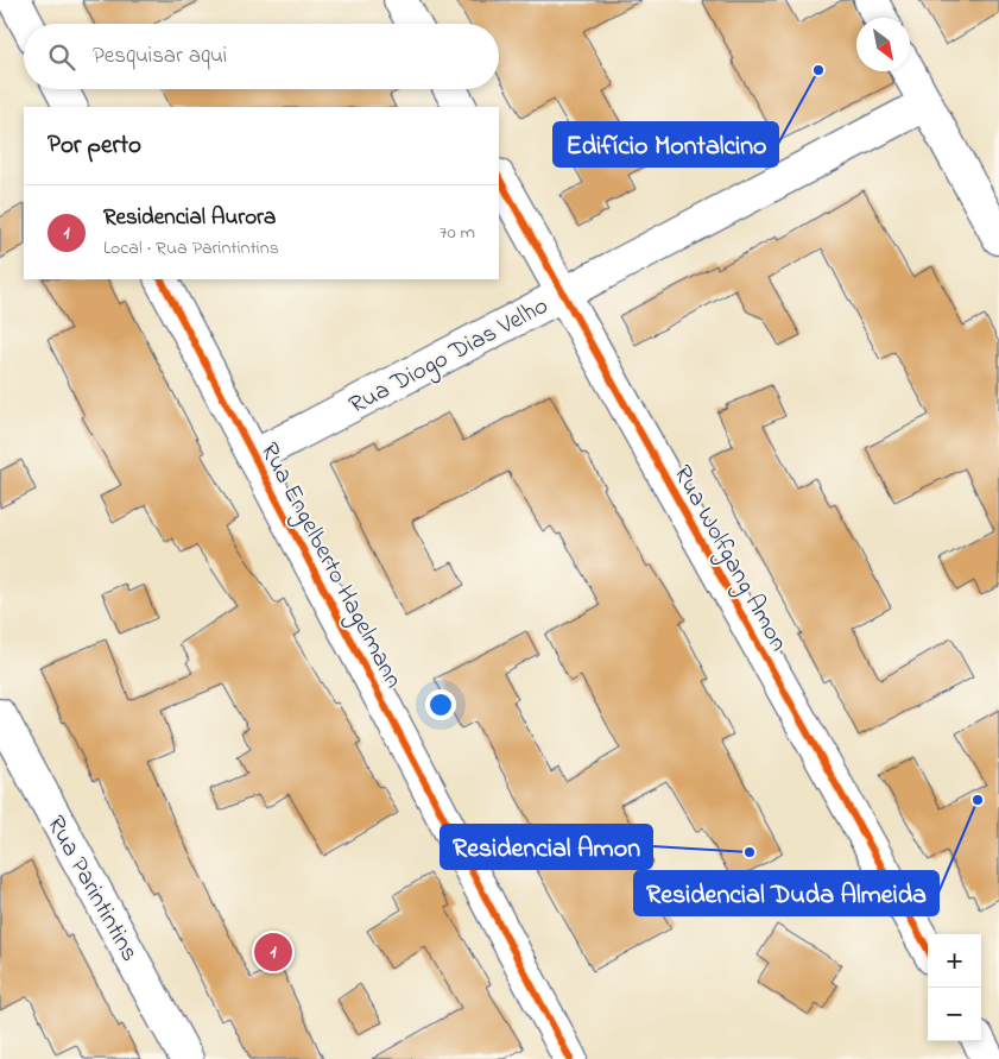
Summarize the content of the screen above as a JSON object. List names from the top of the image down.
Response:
{
  "streets": {
    "street": [
      "Rua Diogo Dias Velho",
      "Rua Wolfgang Amon",
      "Rua Engelberto Hagelmann",
      "Rua Parintintins"
    ]
  },
  "crossings": [
    ["Rua Diogo Dias Velho", "Rua Wolfgang Amon"],
    ["Rua Diogo Dias Velho", "Rua Engelberto Hagelmann"]
  ],
  "places": ["Edifício Montalcino", "Residencial Duda Almeida", "Residencial Amon"],
  "north": "bottom right",
  "page": {
    "search": "Pesquisar aqui",
    "heading": "Por perto",
    "list": [
      {
        "mark": "1",
        "name": "Residencial Aurora",
        "note": "Local · Rua Parintintins",
        "value": "70 m"
      }
    ],
    "pins": "1",
    "map_buttons": ["+", "−"]
  }
}
